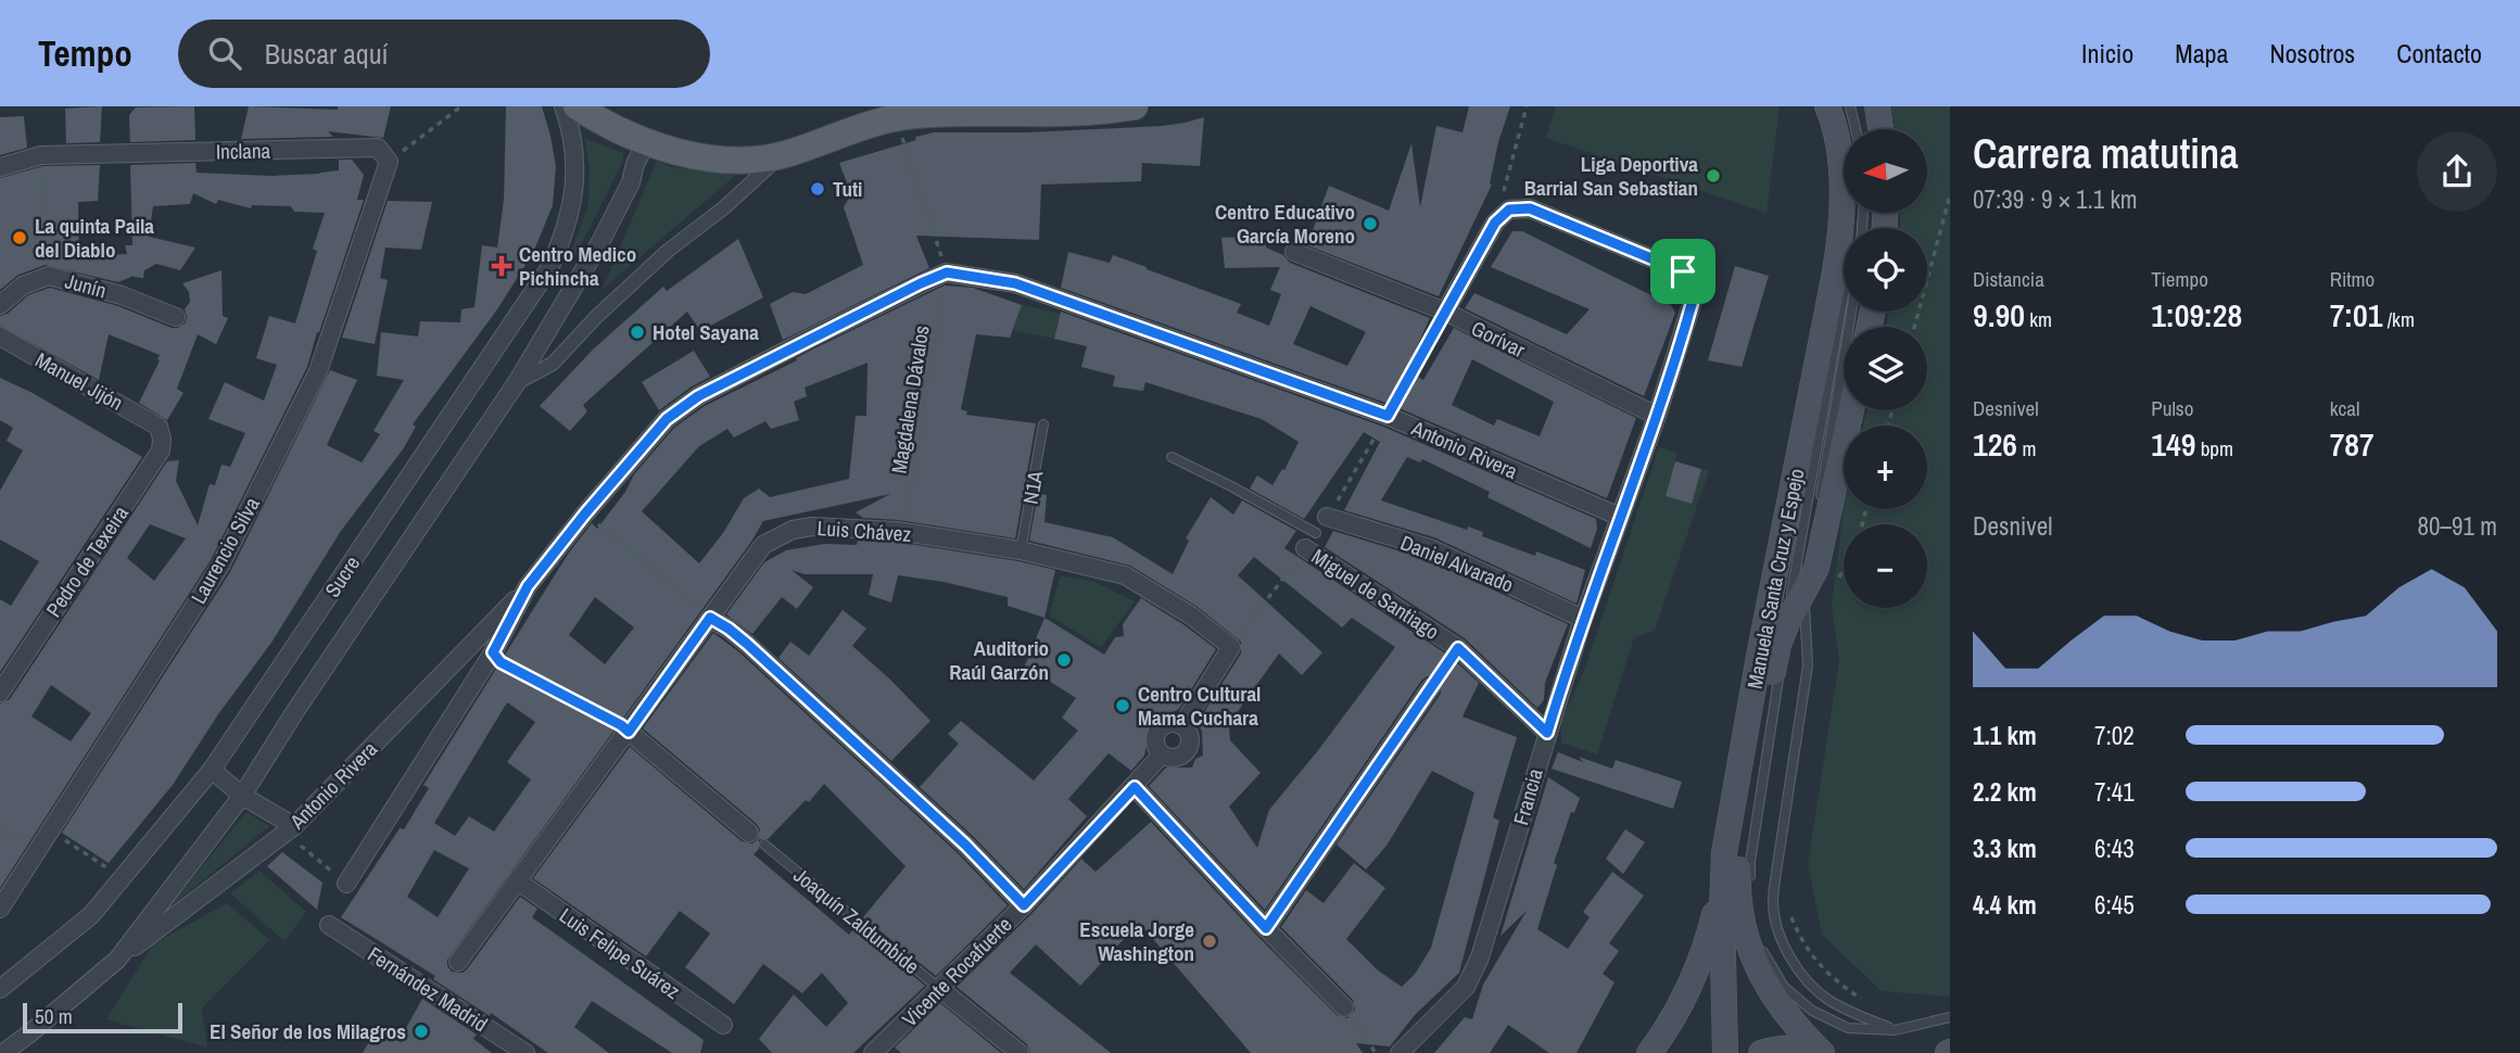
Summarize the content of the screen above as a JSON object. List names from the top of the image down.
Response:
{
  "streets": {
    "main road": ["Manuela Santa Cruz y Espejo"],
    "street": [
      "Inclana",
      "Junín",
      "Gorívar",
      "Manuel Jijón",
      "Antonio Rivera",
      "Luis Chávez",
      "Laurencio Silva",
      "Pedro de Texeira",
      "Daniel Alvarado",
      "Sucre",
      "Miguel de Santiago",
      "Francia",
      "Joaquín Zaldumbide",
      "Luis Felipe Suárez",
      "Vicente Rocafuerte",
      "Fernández Madrid"
    ],
    "lane": ["N1A"],
    "path": ["Magdalena Dávalos"]
  },
  "crossings": [
    ["Inclana", "Laurencio Silva"],
    ["Gorívar", "Francia"],
    ["Manuel Jijón", "Pedro de Texeira"],
    ["Magdalena Dávalos", "Antonio Rivera"],
    ["Magdalena Dávalos", "Luis Chávez"],
    ["Antonio Rivera", "Sucre"],
    ["Antonio Rivera", "Francia"],
    ["N1A", "Luis Chávez"],
    ["Luis Chávez", "Luis Felipe Suárez"],
    ["Luis Chávez", "Vicente Rocafuerte"],
    ["Daniel Alvarado", "Francia"],
    ["Miguel de Santiago", "Francia"],
    ["Joaquín Zaldumbide", "Vicente Rocafuerte"]
  ],
  "places": {
    "other": [
      "Liga Deportiva Barrial San Sebastian",
      "Tuti",
      "Centro Educativo García Moreno",
      "La quinta Paila del Diablo",
      "Hotel Sayana",
      "Auditorio Raúl Garzón",
      "Centro Cultural Mama Cuchara",
      "Escuela Jorge Washington",
      "El Señor de los Milagros"
    ],
    "health": ["Centro Medico Pichincha"]
  },
  "scale_bar": "50 m",
  "north": "left",
  "page": {
    "header": "Tempo",
    "search": "Buscar aquí",
    "nav": [
      "Inicio",
      "Mapa",
      "Nosotros",
      "Contacto"
    ],
    "heading": ["Carrera matutina", "07:39 · 9 × 1.1 km"],
    "map_buttons": ["+", "−"],
    "stats": [
      ["Distancia", "9.90 km"],
      ["Tiempo", "1:09:28"],
      ["Ritmo", "7:01 /km"],
      ["Desnivel", "126 m"],
      ["Pulso", "149 bpm"],
      ["kcal", "787"]
    ],
    "chart": ["Desnivel", "80–91 m"],
    "list": [
      {
        "name": "1.1 km",
        "note": "7:02"
      },
      {
        "name": "2.2 km",
        "note": "7:41"
      },
      {
        "name": "3.3 km",
        "note": "6:43"
      },
      {
        "name": "4.4 km",
        "note": "6:45"
      }
    ],
    "scale": "50 m"
  }
}
